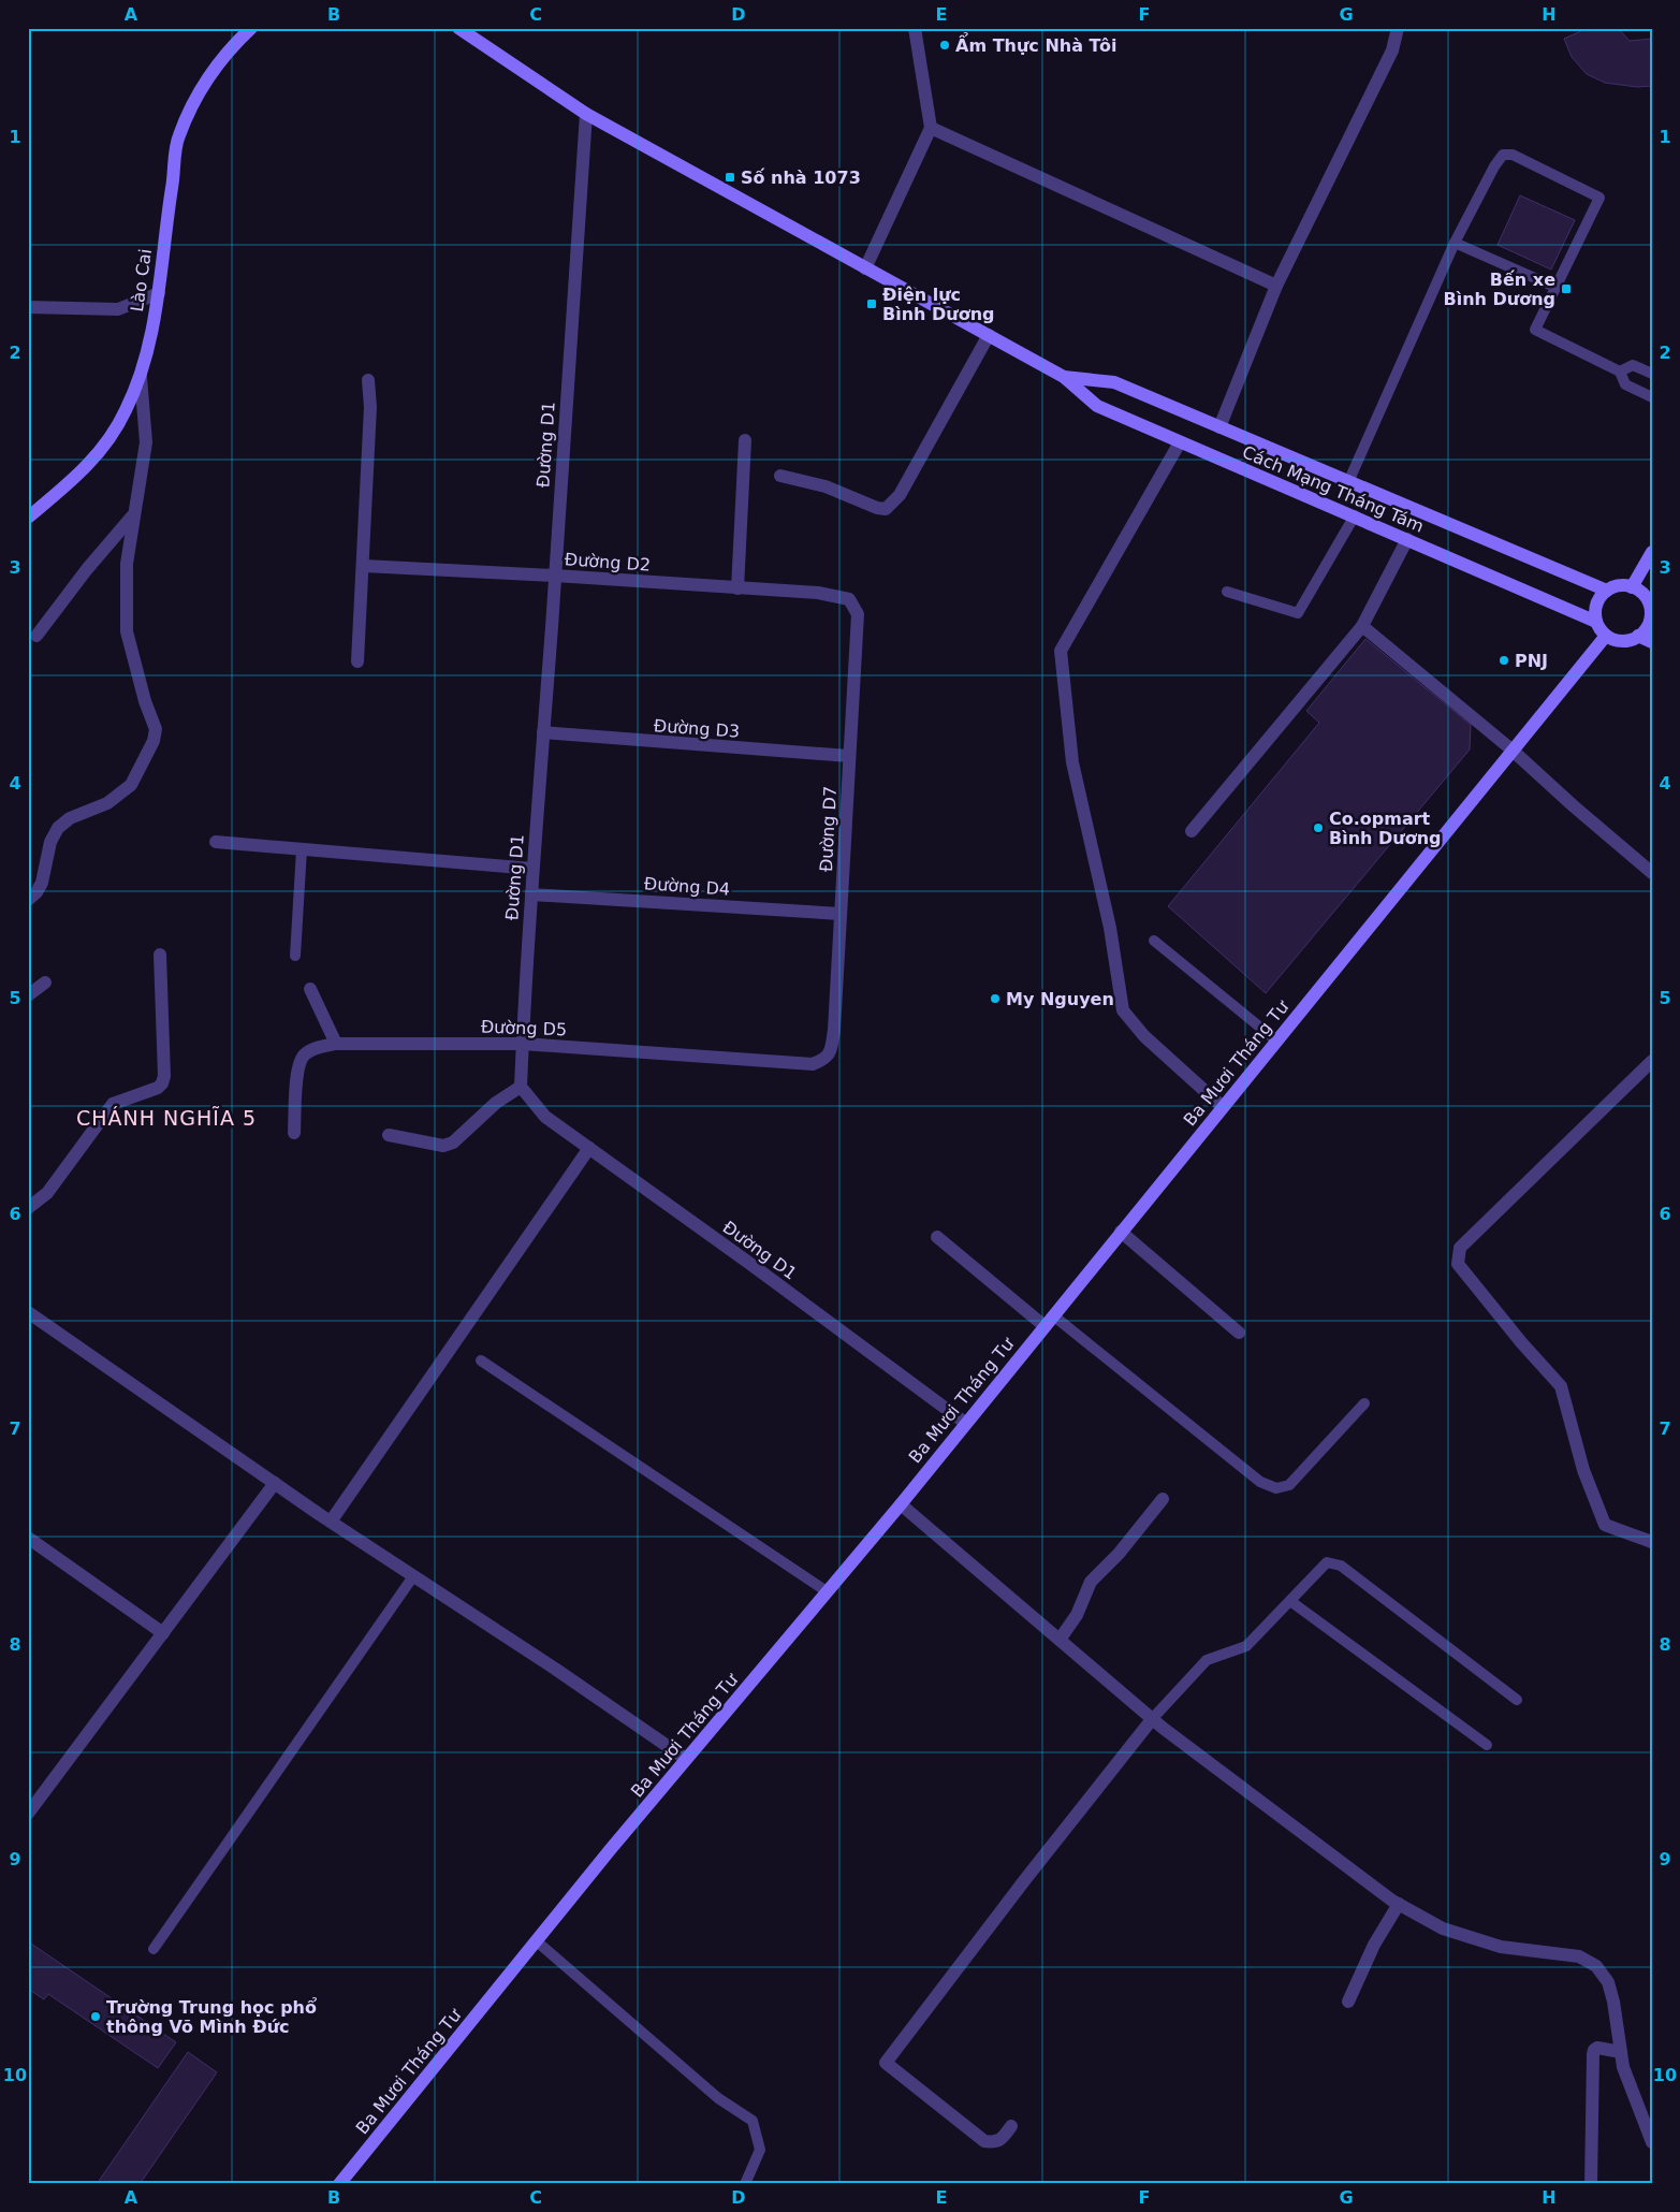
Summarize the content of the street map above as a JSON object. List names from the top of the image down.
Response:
{
  "streets": {
    "street": [
      "Lào Cai",
      "Đường D1",
      "Cách Mạng Tháng Tám",
      "Đường D2",
      "Đường D3",
      "Đường D7",
      "Đường D4",
      "Đường D5",
      "Ba Mươi Tháng Tư"
    ]
  },
  "crossings": [
    ["Đường D1", "Cách Mạng Tháng Tám"],
    ["Đường D1", "Đường D2"],
    ["Đường D1", "Đường D3"],
    ["Đường D1", "Đường D4"],
    ["Đường D1", "Đường D5"],
    ["Đường D1", "Ba Mươi Tháng Tư"],
    ["Cách Mạng Tháng Tám", "Ba Mươi Tháng Tư"],
    ["Đường D2", "Đường D7"],
    ["Đường D3", "Đường D7"],
    ["Đường D7", "Đường D4"],
    ["Đường D7", "Đường D5"]
  ],
  "districts": ["CHÁNH NGHĨA 5"],
  "places": {
    "other": [
      "Ẩm Thực Nhà Tôi",
      "PNJ",
      "Co.opmart Bình Dương",
      "My Nguyen",
      "Trường Trung học phổ thông Võ Mình Đức"
    ],
    "transit": ["Số nhà 1073", "Bến xe Bình Dương", "Điện lực Bình Dương"]
  },
  "grid": {
    "columns": [
      "A",
      "B",
      "C",
      "D",
      "E",
      "F",
      "G",
      "H"
    ],
    "rows": [
      "1",
      "2",
      "3",
      "4",
      "5",
      "6",
      "7",
      "8",
      "9",
      "10"
    ]
  }
}
